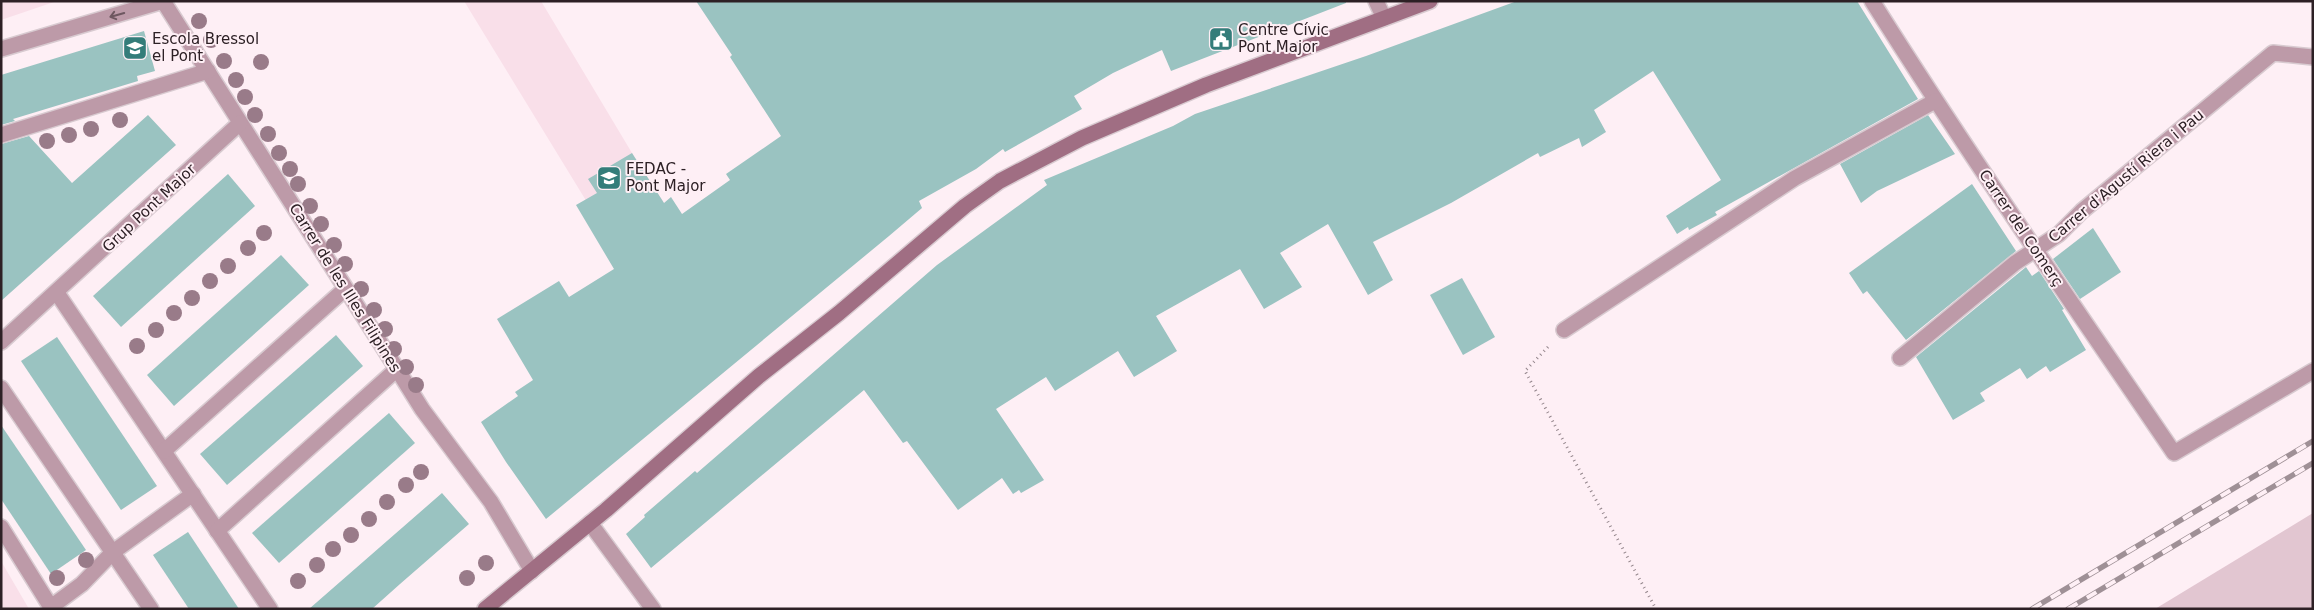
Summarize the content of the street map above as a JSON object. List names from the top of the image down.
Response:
{
  "streets": {
    "street": [
      "Carrer d'Agustí Riera i Pau",
      "Grup Pont Major",
      "Carrer del Comerç",
      "Carrer de les Illes Filipines"
    ]
  },
  "crossings": [
    ["Carrer d'Agustí Riera i Pau", "Carrer del Comerç"],
    ["Grup Pont Major", "Carrer de les Illes Filipines"]
  ],
  "places": {
    "public building": ["Centre Cívic Pont Major"],
    "school or university": ["Escola Bressol el Pont", "FEDAC - Pont Major"]
  }
}
